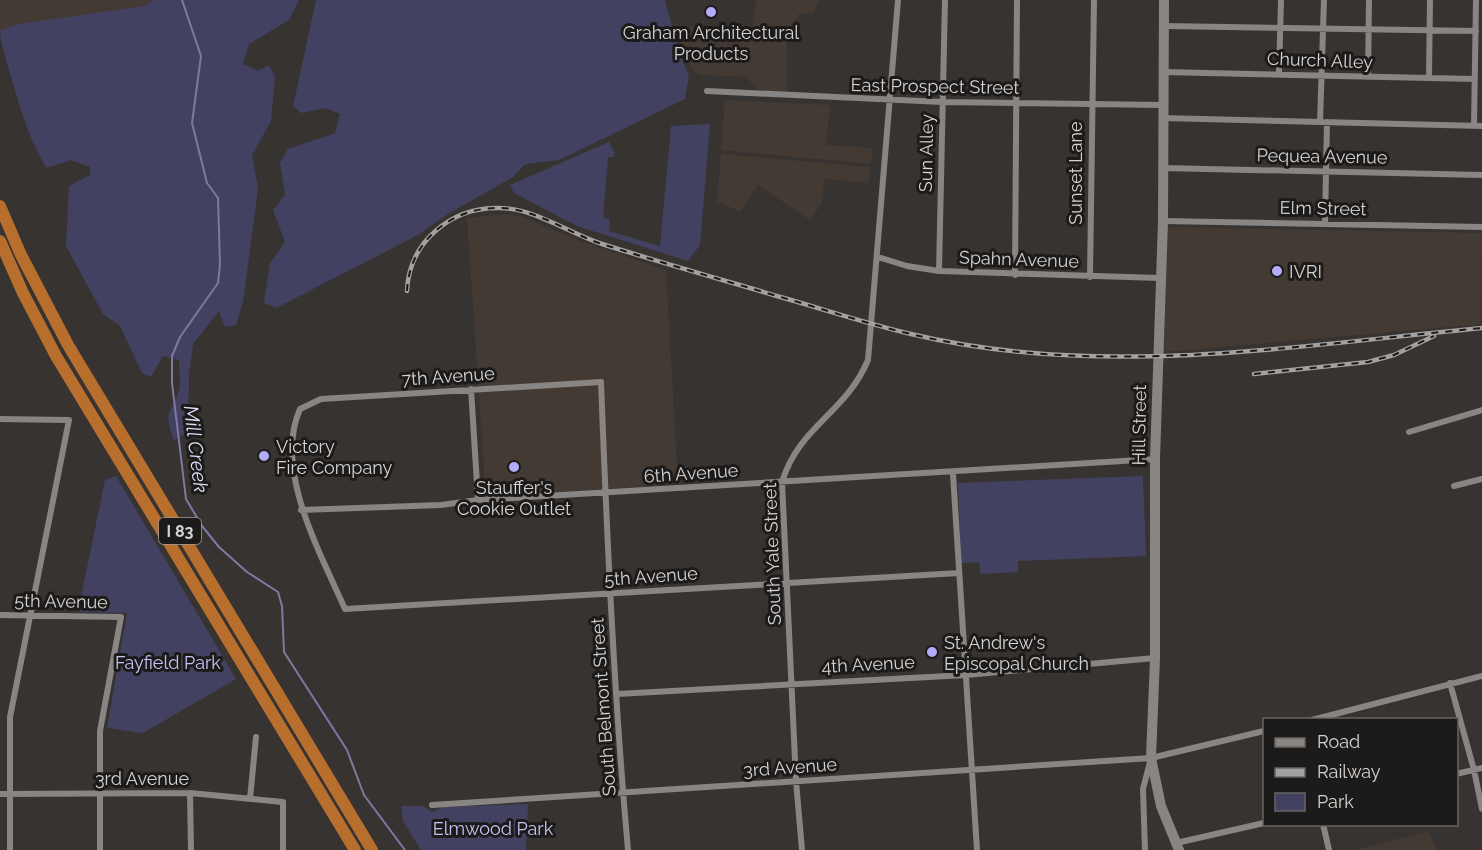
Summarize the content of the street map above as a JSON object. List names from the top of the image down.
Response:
{
  "streets": {
    "highway": ["I 83"],
    "main road": ["Hill Street"],
    "street": [
      "Church Alley",
      "East Prospect Street",
      "Sun Alley",
      "Pequea Avenue",
      "Sunset Lane",
      "Elm Street",
      "Spahn Avenue",
      "7th Avenue",
      "6th Avenue",
      "South Yale Street",
      "5th Avenue",
      "4th Avenue",
      "South Belmont Street",
      "3rd Avenue"
    ]
  },
  "crossings": [
    ["Church Alley", "Hill Street"],
    ["East Prospect Street", "Sun Alley"],
    ["East Prospect Street", "Sunset Lane"],
    ["East Prospect Street", "Hill Street"],
    ["East Prospect Street", "South Yale Street"],
    ["Sun Alley", "Spahn Avenue"],
    ["Pequea Avenue", "Hill Street"],
    ["Sunset Lane", "Spahn Avenue"],
    ["Elm Street", "Hill Street"],
    ["Spahn Avenue", "Hill Street"],
    ["Spahn Avenue", "South Yale Street"],
    ["7th Avenue", "6th Avenue"],
    ["7th Avenue", "5th Avenue"],
    ["7th Avenue", "South Belmont Street"],
    ["Hill Street", "6th Avenue"],
    ["Hill Street", "4th Avenue"],
    ["Hill Street", "3rd Avenue"],
    ["6th Avenue", "South Yale Street"],
    ["6th Avenue", "5th Avenue"],
    ["6th Avenue", "South Belmont Street"],
    ["South Yale Street", "5th Avenue"],
    ["South Yale Street", "4th Avenue"],
    ["South Yale Street", "3rd Avenue"],
    ["5th Avenue", "South Belmont Street"],
    ["5th Avenue", "3rd Avenue"],
    ["4th Avenue", "South Belmont Street"],
    ["South Belmont Street", "3rd Avenue"]
  ],
  "water": ["Mill Creek"],
  "parks": ["Fayfield Park", "Elmwood Park"],
  "places": [
    "Graham Architectural Products",
    "IVRI",
    "Victory Fire Company",
    "Stauffer's Cookie Outlet",
    "St. Andrew's Episcopal Church"
  ],
  "legend": ["Road", "Railway", "Park"]
}
